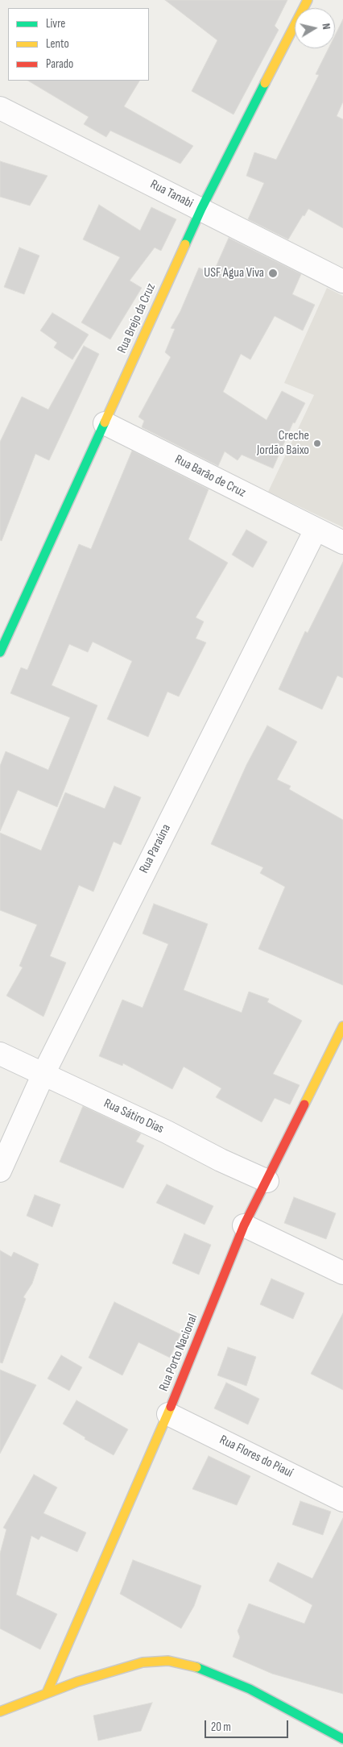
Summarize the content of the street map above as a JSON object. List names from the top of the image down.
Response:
{
  "streets": {
    "street": [
      "Rua Tanabi",
      "Rua Brejo da Cruz",
      "Rua Barão de Cruz",
      "Rua Paraúna",
      "Rua Sátiro Dias",
      "Rua Porto Nacional",
      "Rua Flores do Piauí"
    ]
  },
  "crossings": [
    ["Rua Tanabi", "Rua Brejo da Cruz"],
    ["Rua Brejo da Cruz", "Rua Barão de Cruz"],
    ["Rua Barão de Cruz", "Rua Paraúna"],
    ["Rua Paraúna", "Rua Sátiro Dias"],
    ["Rua Sátiro Dias", "Rua Porto Nacional"],
    ["Rua Porto Nacional", "Rua Flores do Piauí"]
  ],
  "places": ["USF Agua Viva", "Creche Jordão Baixo"],
  "legend": ["Livre", "Lento", "Parado"],
  "scale_bar": "20 m",
  "north": "right"
}
